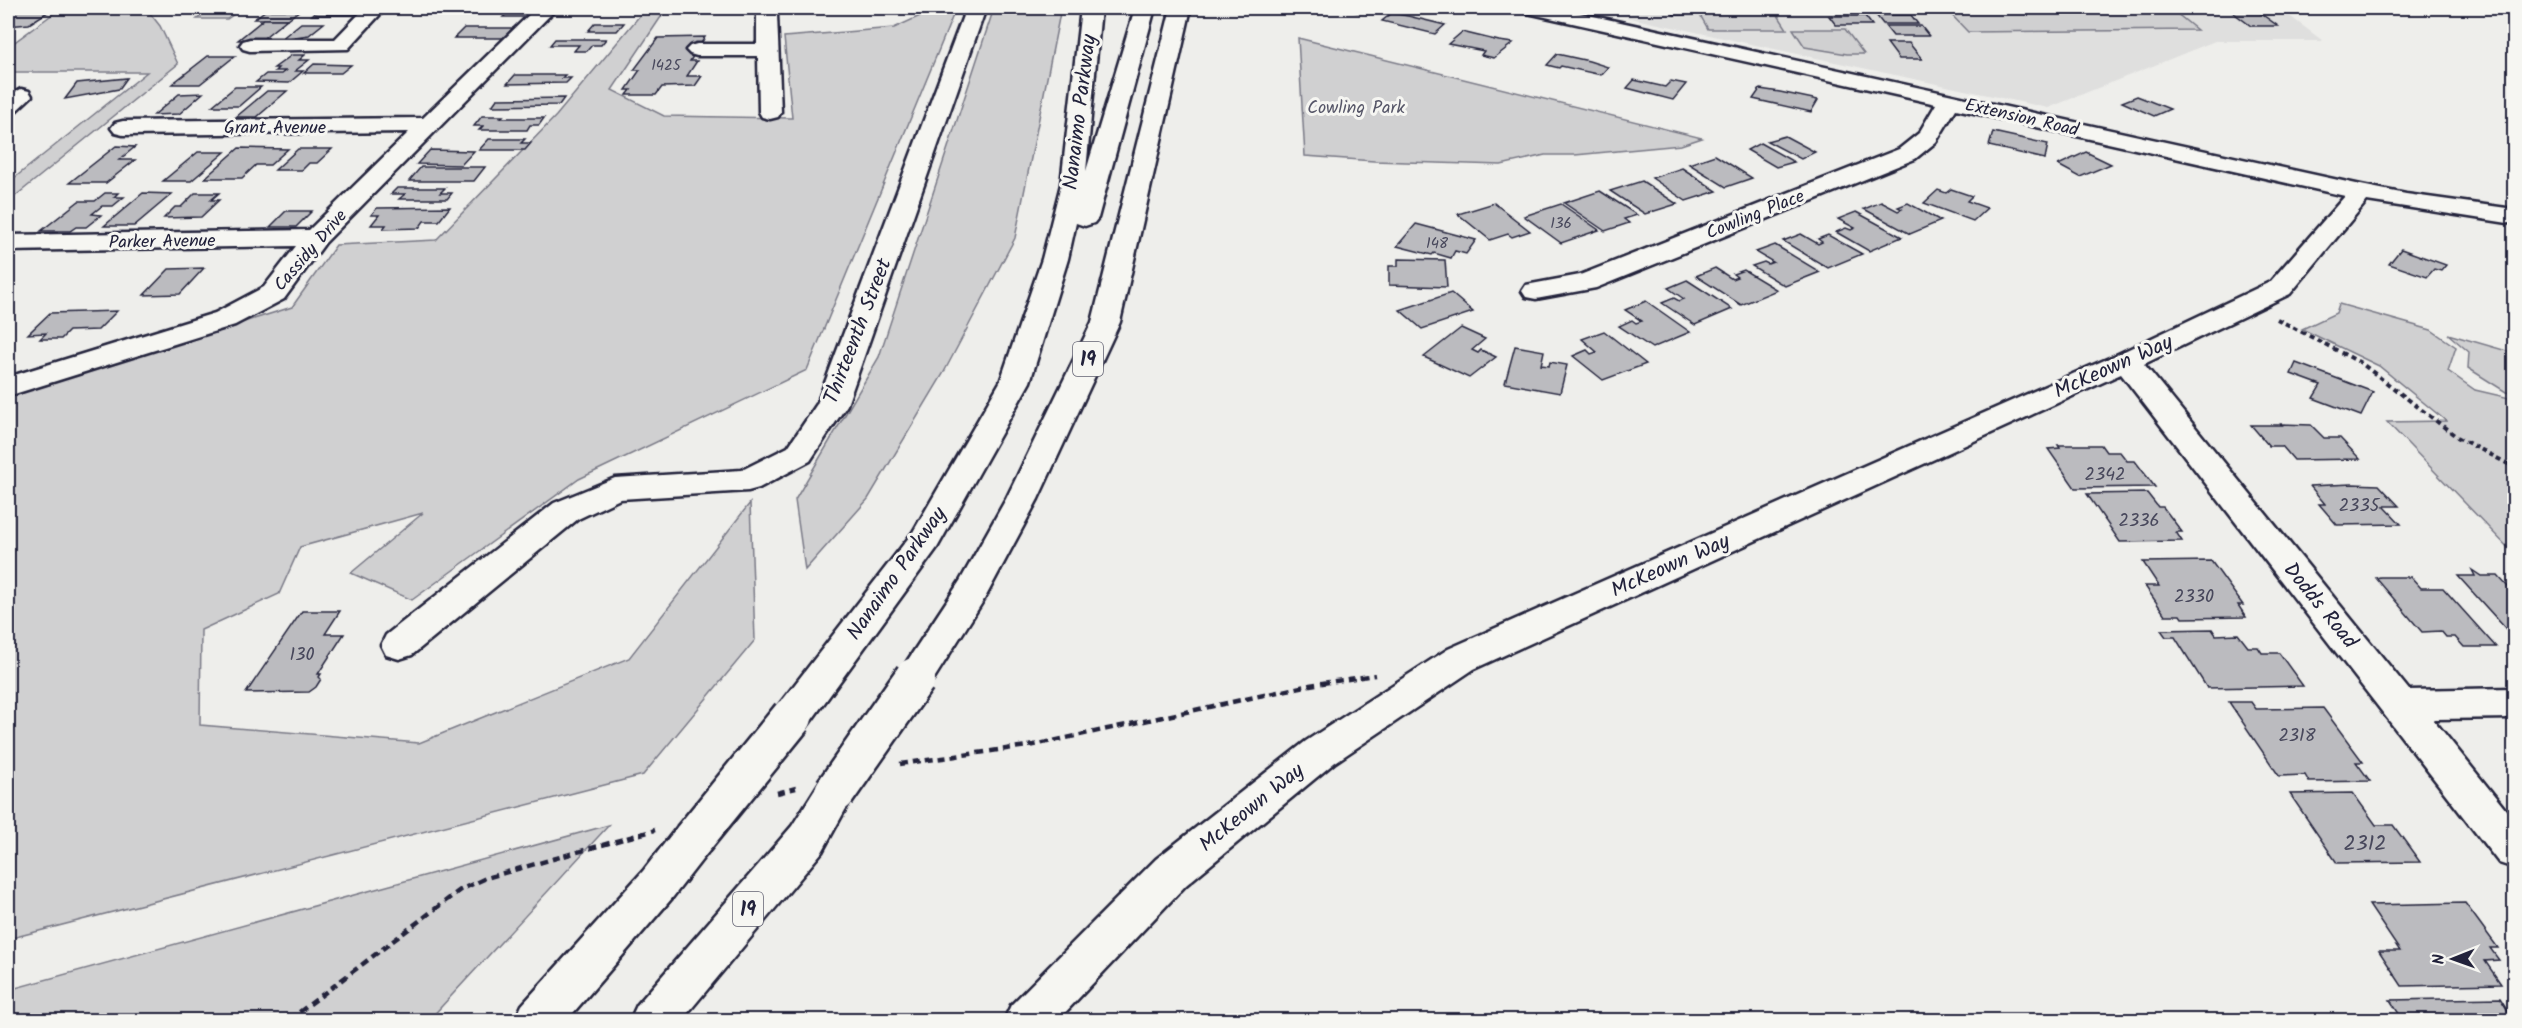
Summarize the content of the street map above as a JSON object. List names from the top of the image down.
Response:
{
  "streets": {
    "main road": [
      "Nanaimo Parkway",
      "Extension Road",
      "Grant Avenue",
      "Cowling Place",
      "Parker Avenue",
      "Cassidy Drive",
      "Thirteenth Street",
      "19",
      "McKeown Way",
      "Dodds Road"
    ]
  },
  "crossings": [
    ["Extension Road", "Cowling Place"],
    ["Extension Road", "McKeown Way"],
    ["Grant Avenue", "Cassidy Drive"],
    ["Parker Avenue", "Cassidy Drive"],
    ["McKeown Way", "Dodds Road"]
  ],
  "parks": ["Cowling Park"],
  "house_numbers": [
    "1425",
    "136",
    "148",
    "2342",
    "2335",
    "2336",
    "2330",
    "130",
    "2318",
    "2312"
  ],
  "north": "left"
}
